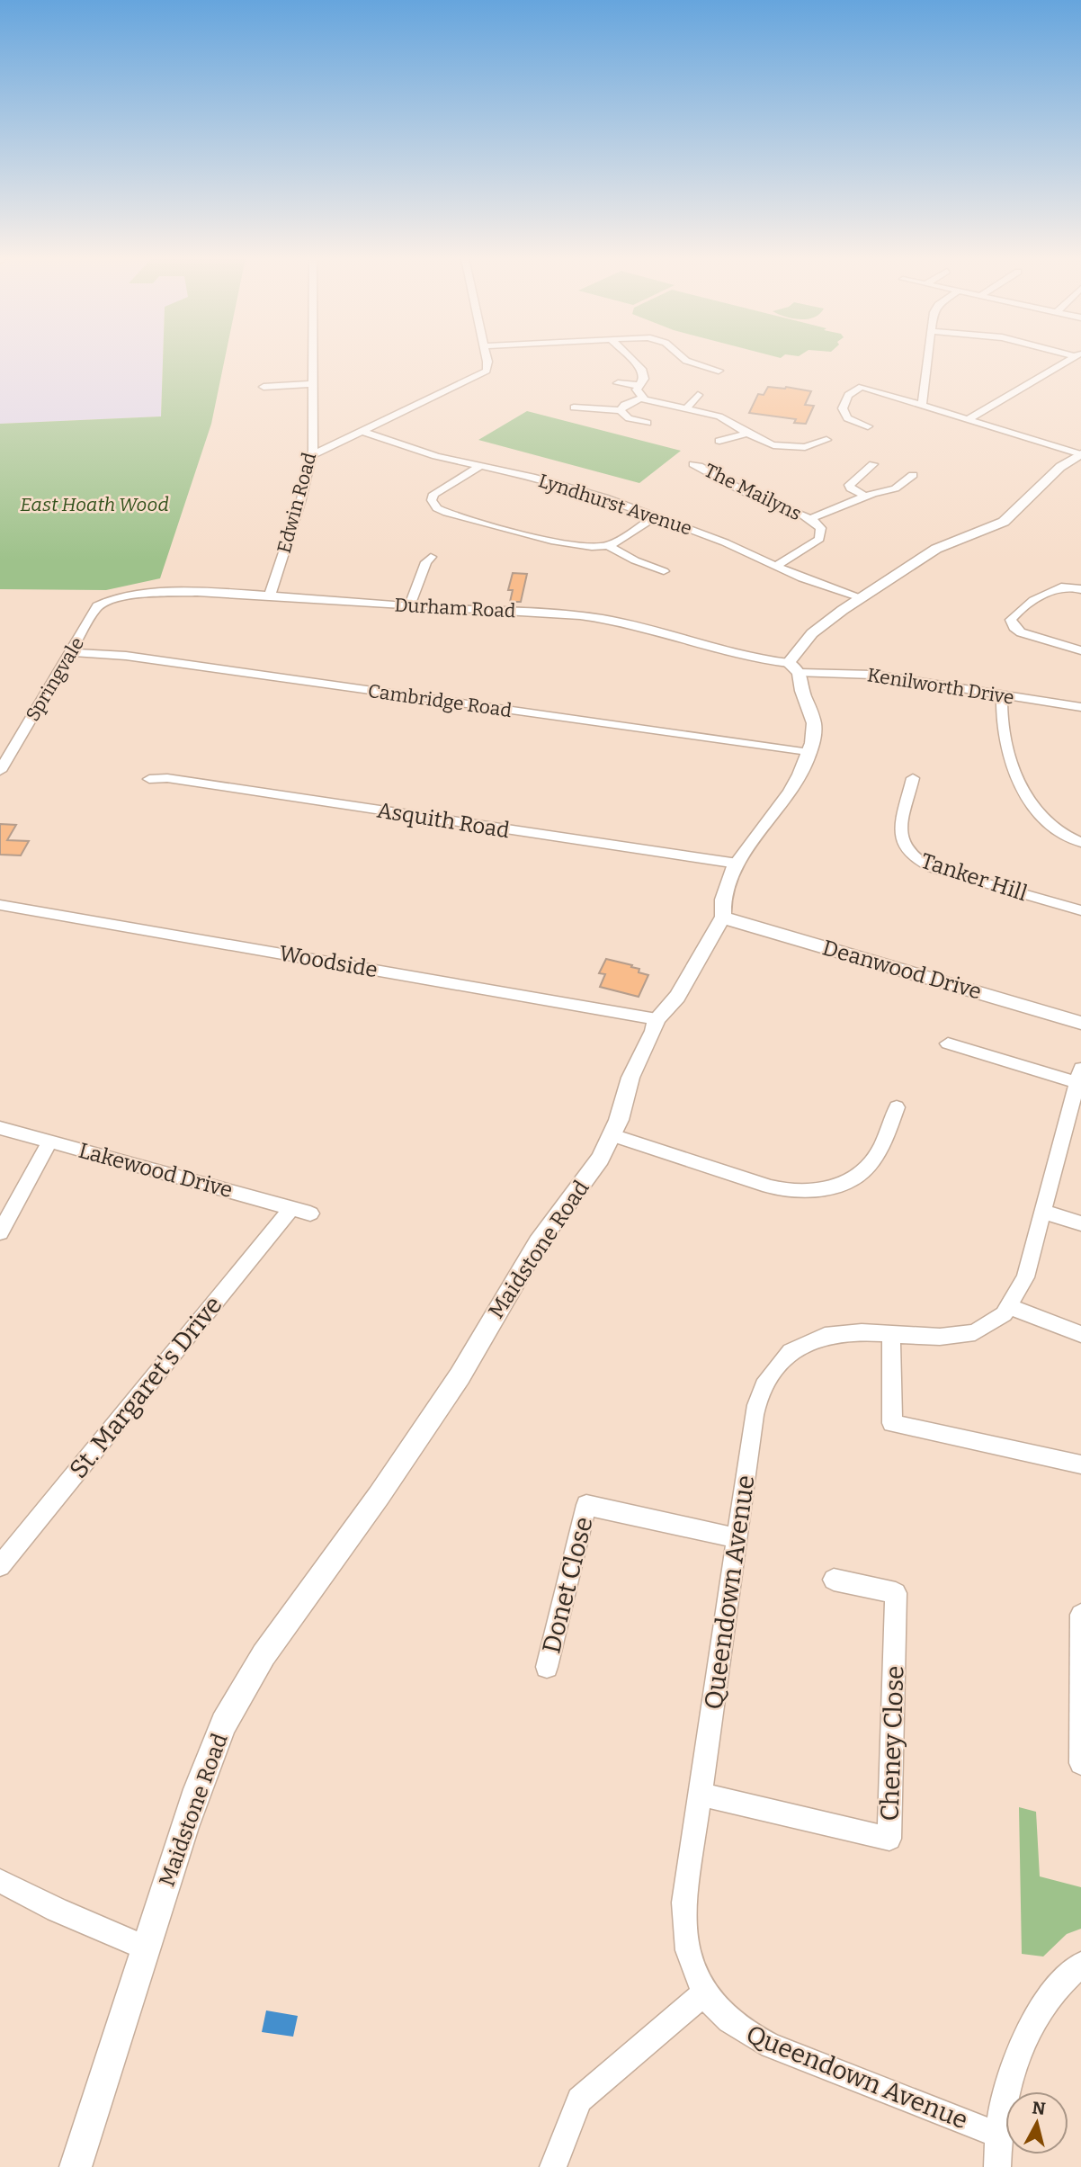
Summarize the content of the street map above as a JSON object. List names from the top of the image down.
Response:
{
  "streets": {
    "street": [
      "The Mailyns",
      "Edwin Road",
      "Lyndhurst Avenue",
      "Durham Road",
      "Springvale",
      "Kenilworth Drive",
      "Cambridge Road",
      "Asquith Road",
      "Tanker Hill",
      "Woodside",
      "Deanwood Drive",
      "Lakewood Drive",
      "Maidstone Road",
      "St. Margaret's Drive",
      "Donet Close",
      "Queendown Avenue",
      "Cheney Close"
    ]
  },
  "crossings": [
    ["The Mailyns", "Lyndhurst Avenue"],
    ["Edwin Road", "Durham Road"],
    ["Durham Road", "Springvale"],
    ["Springvale", "Cambridge Road"],
    ["Kenilworth Drive", "Maidstone Road"],
    ["Cambridge Road", "Maidstone Road"],
    ["Asquith Road", "Maidstone Road"],
    ["Woodside", "Maidstone Road"],
    ["Deanwood Drive", "Maidstone Road"],
    ["Lakewood Drive", "St. Margaret's Drive"],
    ["Donet Close", "Queendown Avenue"],
    ["Queendown Avenue", "Cheney Close"]
  ],
  "parks": ["East Hoath Wood"],
  "north": "top"
}
